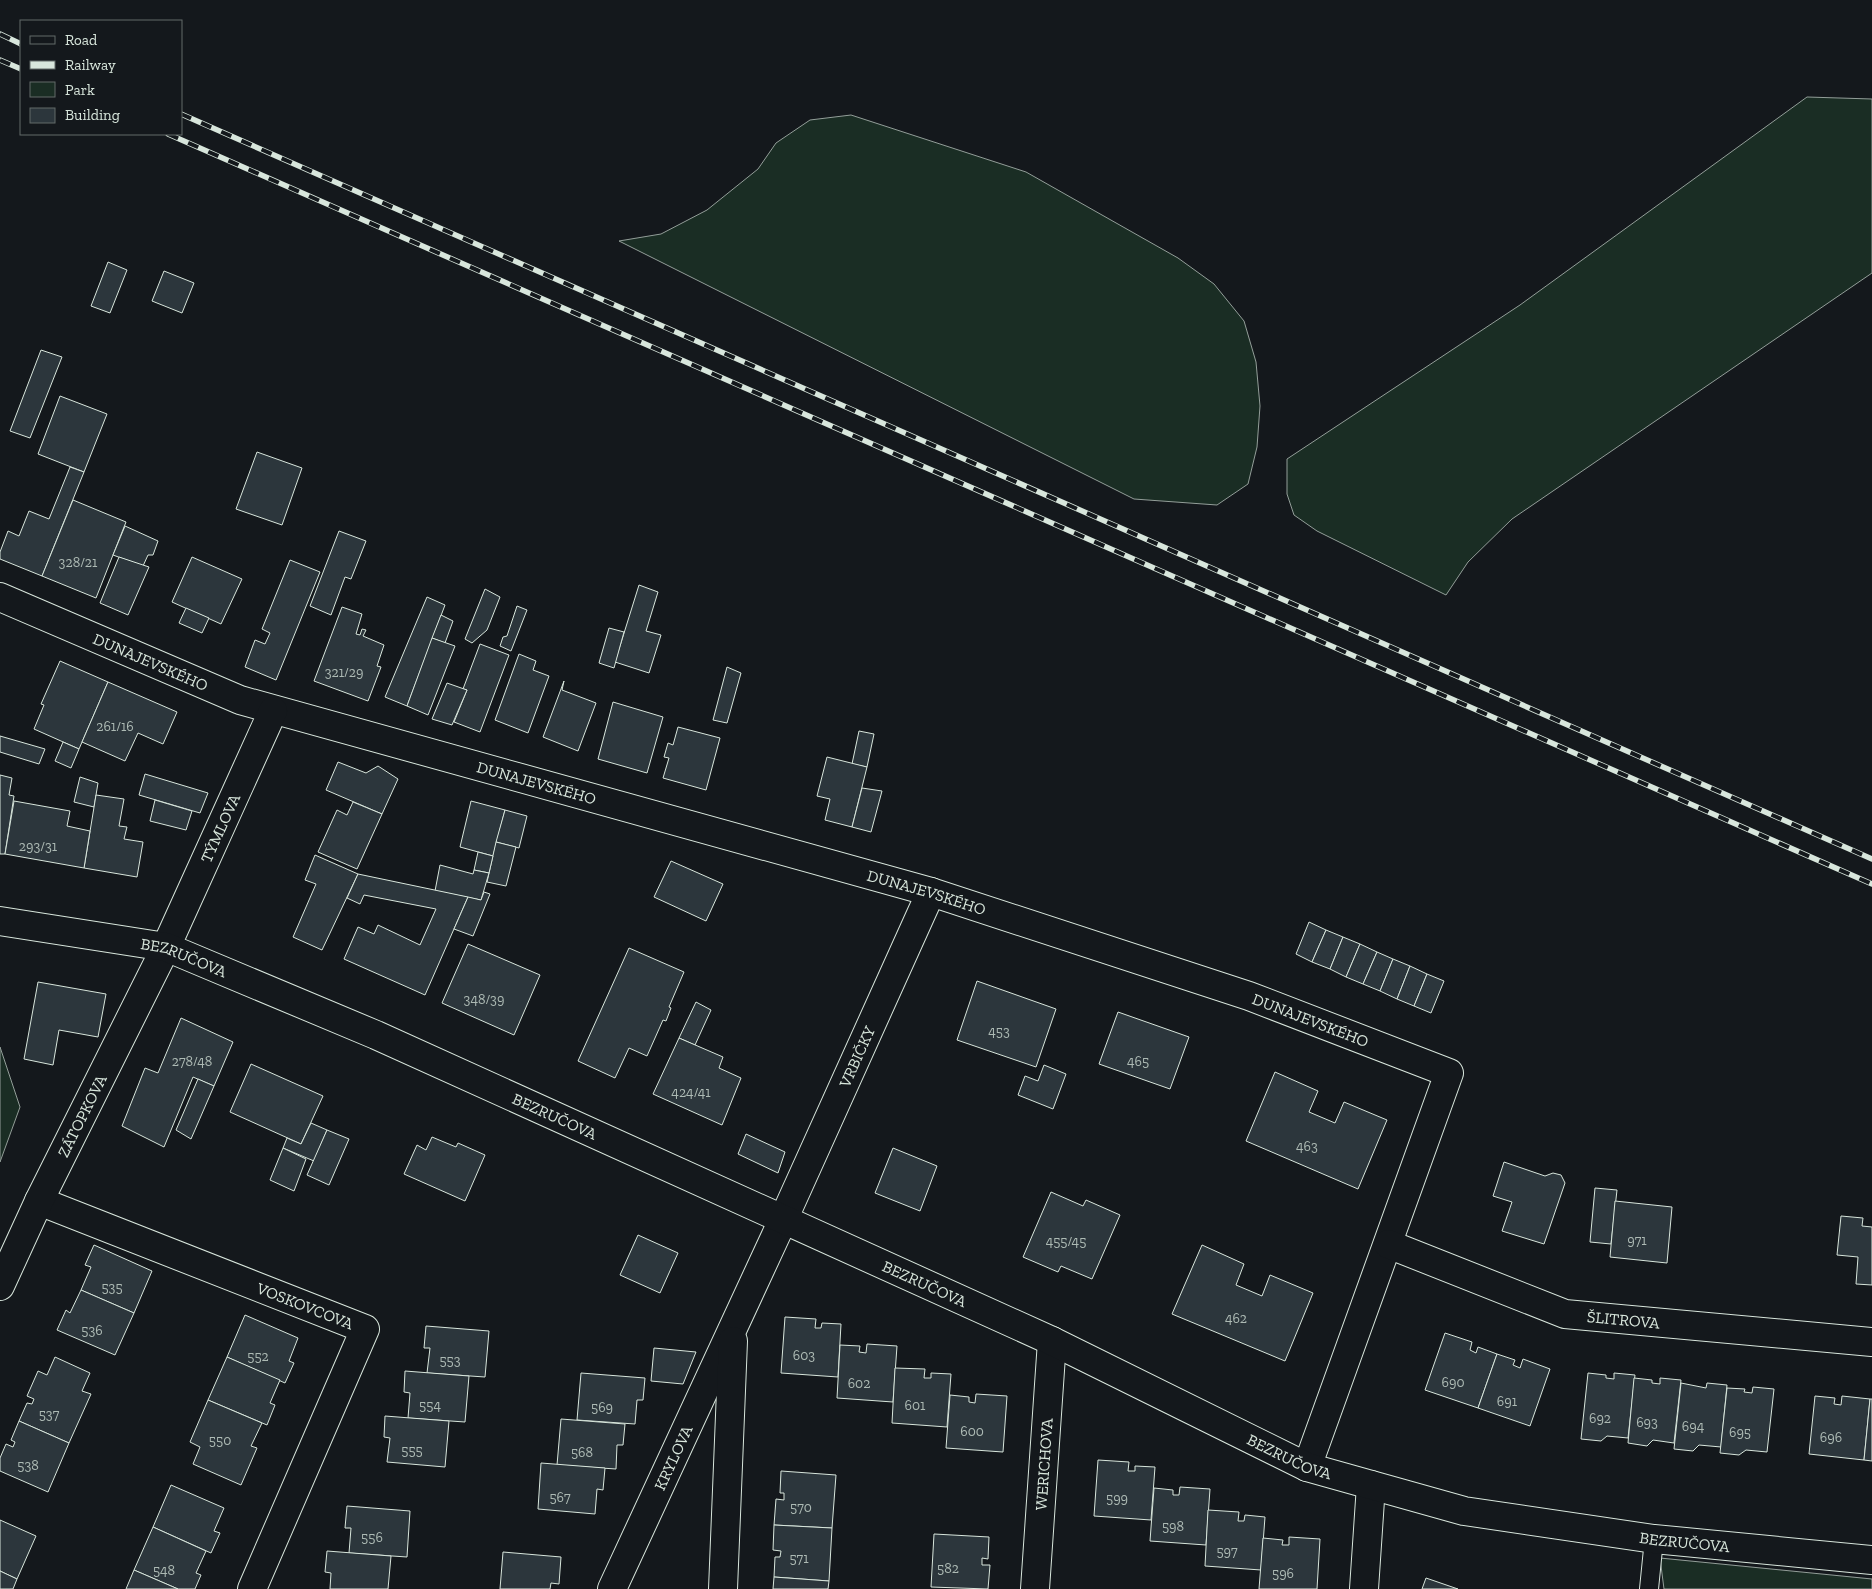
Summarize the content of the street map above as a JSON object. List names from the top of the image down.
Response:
{
  "streets": {
    "street": [
      "DUNAJEVSKÉHO",
      "TÝMLOVA",
      "BEZRUČOVA",
      "VRBIČKY",
      "ZÁTOPKOVA",
      "VOSKOVCOVA",
      "ŠLITROVA",
      "KRYLOVA",
      "WERICHOVA"
    ]
  },
  "crossings": [
    ["DUNAJEVSKÉHO", "TÝMLOVA"],
    ["DUNAJEVSKÉHO", "BEZRUČOVA"],
    ["DUNAJEVSKÉHO", "VRBIČKY"],
    ["DUNAJEVSKÉHO", "ŠLITROVA"],
    ["TÝMLOVA", "BEZRUČOVA"],
    ["TÝMLOVA", "ZÁTOPKOVA"],
    ["BEZRUČOVA", "VRBIČKY"],
    ["BEZRUČOVA", "ZÁTOPKOVA"],
    ["BEZRUČOVA", "KRYLOVA"],
    ["BEZRUČOVA", "WERICHOVA"],
    ["VRBIČKY", "KRYLOVA"],
    ["ZÁTOPKOVA", "VOSKOVCOVA"]
  ],
  "house_numbers": [
    "328/21",
    "321/29",
    "261/16",
    "293/31",
    "348/39",
    "453",
    "278/48",
    "465",
    "424/41",
    "463",
    "971",
    "455/45",
    "535",
    "462",
    "536",
    "603",
    "552",
    "553",
    "690",
    "602",
    "691",
    "554",
    "601",
    "569",
    "537",
    "692",
    "693",
    "694",
    "600",
    "695",
    "696",
    "550",
    "555",
    "568",
    "538",
    "567",
    "599",
    "570",
    "598",
    "556",
    "597",
    "571",
    "582",
    "548",
    "596"
  ],
  "legend": [
    "Road",
    "Railway",
    "Park",
    "Building"
  ]
}
